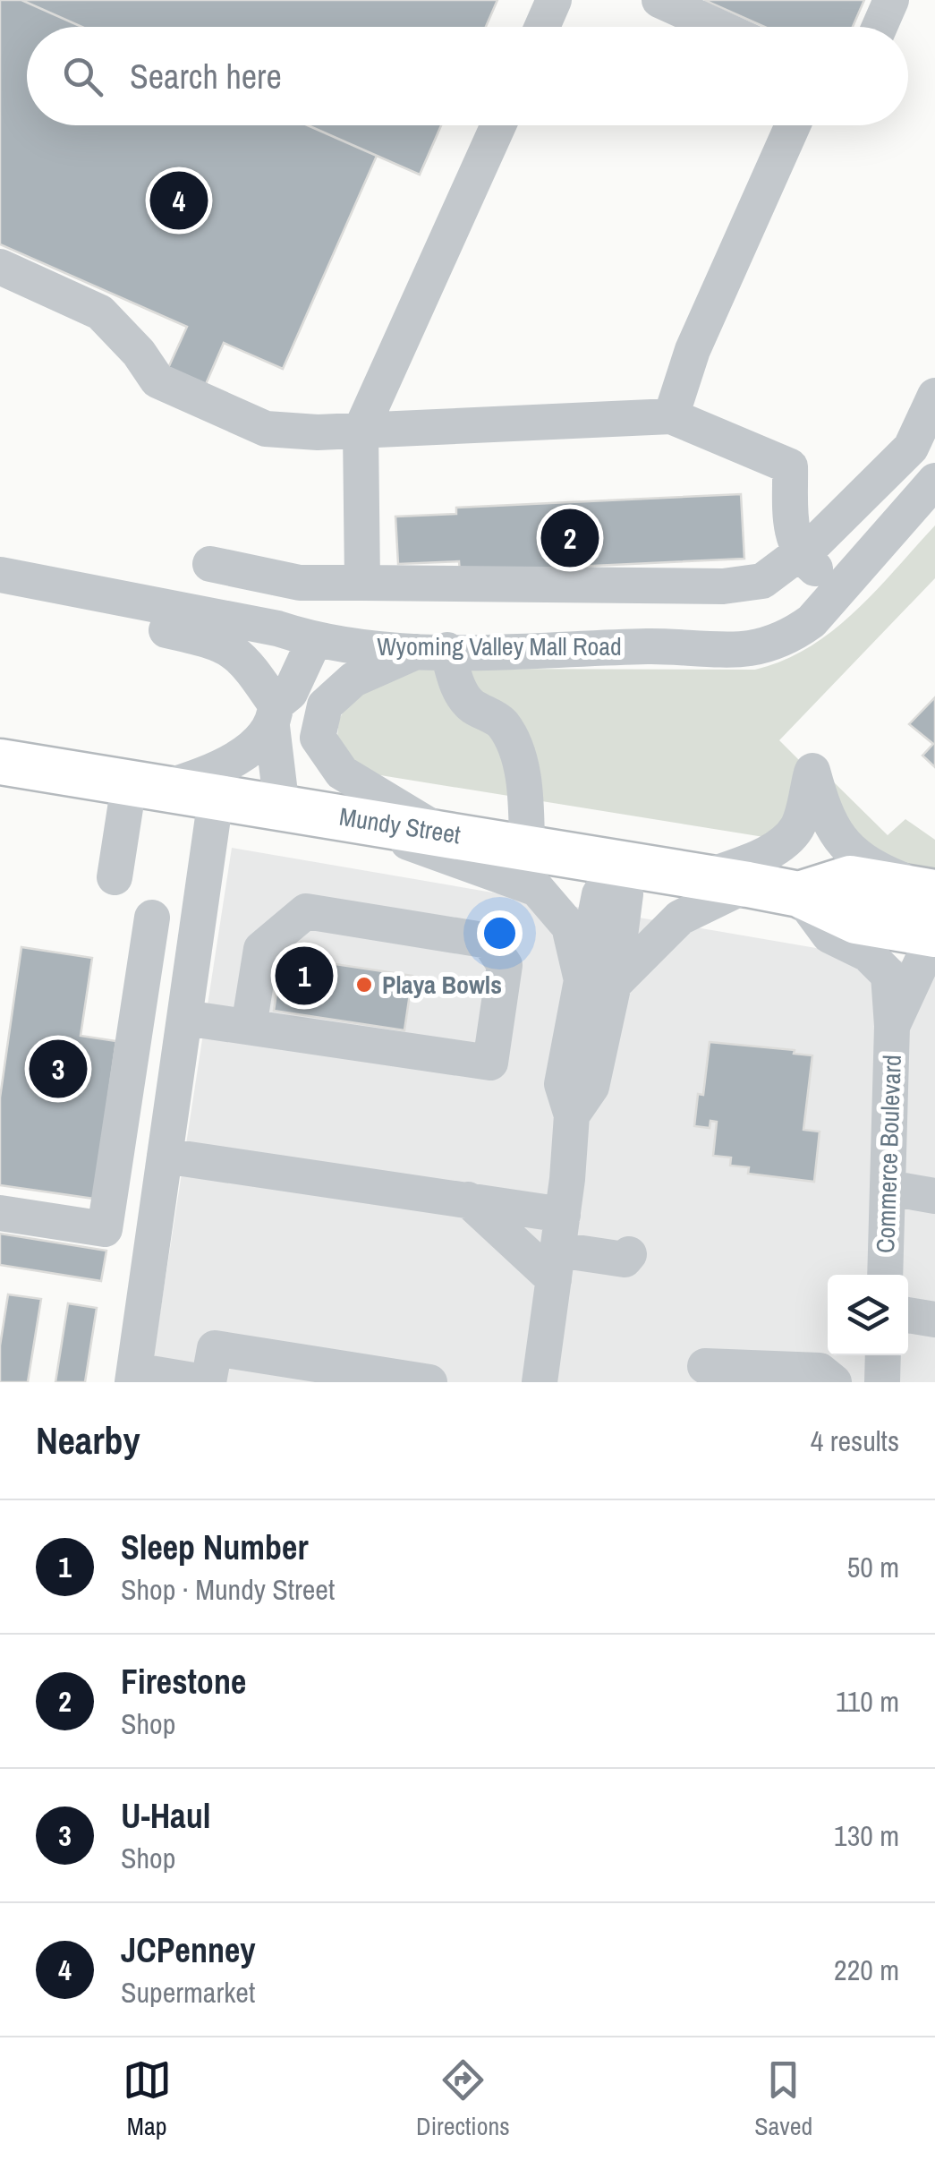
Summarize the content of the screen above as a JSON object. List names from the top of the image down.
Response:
{
  "streets": {
    "main road": ["Mundy Street"],
    "lane": ["Wyoming Valley Mall Road", "Commerce Boulevard"]
  },
  "crossings": [
    ["Mundy Street", "Commerce Boulevard"]
  ],
  "places": ["Playa Bowls"],
  "page": {
    "search": "Search here",
    "pins": [
      "4",
      "2",
      "1",
      "3"
    ],
    "heading": ["Nearby", "4 results"],
    "list": [
      {
        "mark": "1",
        "name": "Sleep Number",
        "note": "Shop · Mundy Street",
        "value": "50 m"
      },
      {
        "mark": "2",
        "name": "Firestone",
        "note": "Shop",
        "value": "110 m"
      },
      {
        "mark": "3",
        "name": "U-Haul",
        "note": "Shop",
        "value": "130 m"
      },
      {
        "mark": "4",
        "name": "JCPenney",
        "note": "Supermarket",
        "value": "220 m"
      }
    ],
    "nav": ["Map", "Directions", "Saved"]
  }
}
